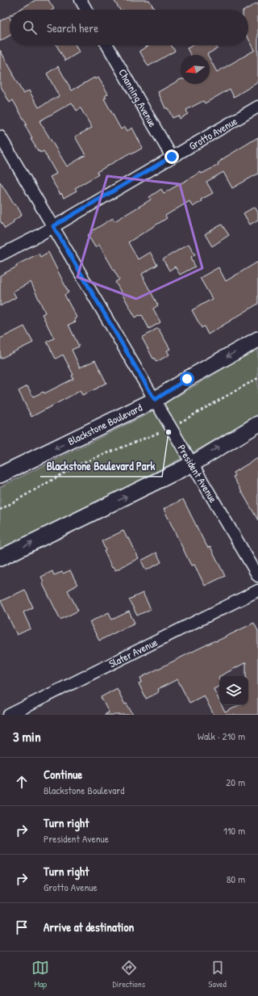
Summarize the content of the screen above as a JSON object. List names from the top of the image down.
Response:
{
  "streets": {
    "main road": ["Blackstone Boulevard"],
    "street": [
      "Channing Avenue",
      "Grotto Avenue",
      "President Avenue",
      "Slater Avenue"
    ]
  },
  "crossings": [
    ["Channing Avenue", "Grotto Avenue"],
    ["Grotto Avenue", "President Avenue"],
    ["Blackstone Boulevard", "President Avenue"]
  ],
  "places": ["Blackstone Boulevard Park"],
  "north": "left",
  "page": {
    "search": "Search here",
    "heading": ["3 min", "Walk · 210 m"],
    "list": [
      ["Continue", "Blackstone Boulevard", "20 m"],
      ["Turn right", "President Avenue", "110 m"],
      ["Turn right", "Grotto Avenue", "80 m"],
      "Arrive at destination"
    ],
    "nav": ["Map", "Directions", "Saved"]
  }
}
